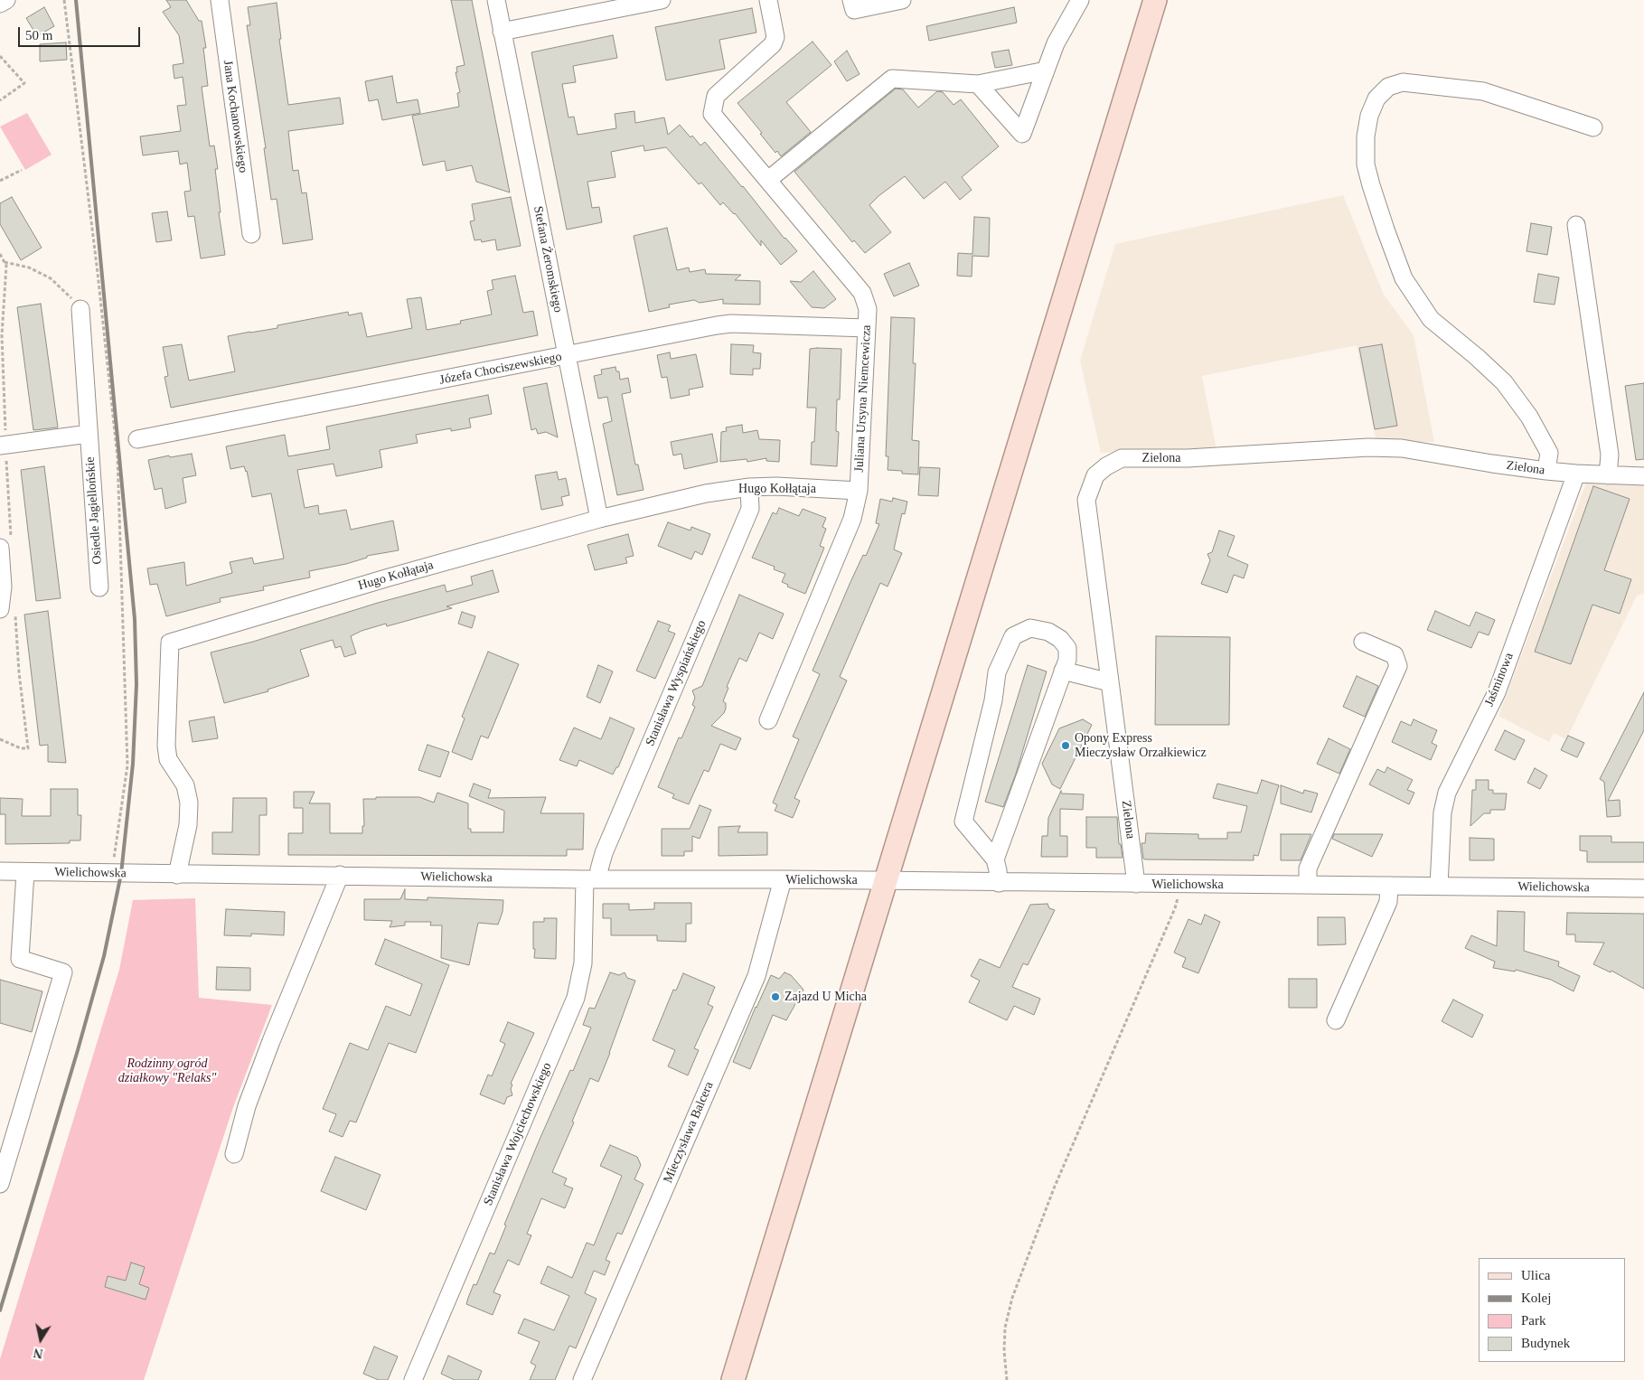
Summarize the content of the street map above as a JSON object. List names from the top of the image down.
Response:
{
  "streets": {
    "street": [
      "Jana Kochanowskiego",
      "Stefana Żeromskiego",
      "Józefa Chociszewskiego",
      "Juliana Ursyna Niemcewicza",
      "Zielona",
      "Hugo Kołłątaja",
      "Osiedle Jagiellońskie",
      "Jaśminowa",
      "Stanisława Wyspiańskiego",
      "Wielichowska",
      "Mieczysława Balcera",
      "Stanisława Wojciechowskiego"
    ]
  },
  "crossings": [
    ["Stefana Żeromskiego", "Józefa Chociszewskiego"],
    ["Stefana Żeromskiego", "Hugo Kołłątaja"],
    ["Józefa Chociszewskiego", "Juliana Ursyna Niemcewicza"],
    ["Juliana Ursyna Niemcewicza", "Hugo Kołłątaja"],
    ["Zielona", "Jaśminowa"],
    ["Zielona", "Wielichowska"],
    ["Hugo Kołłątaja", "Stanisława Wyspiańskiego"],
    ["Hugo Kołłątaja", "Wielichowska"],
    ["Jaśminowa", "Wielichowska"],
    ["Stanisława Wyspiańskiego", "Wielichowska"],
    ["Stanisława Wyspiańskiego", "Stanisława Wojciechowskiego"],
    ["Wielichowska", "Mieczysława Balcera"],
    ["Wielichowska", "Stanisława Wojciechowskiego"]
  ],
  "parks": ["Rodzinny ogród działkowy \"Relaks\""],
  "places": ["Opony Express Mieczysław Orzałkiewicz", "Zajazd U Micha"],
  "legend": [
    "Ulica",
    "Kolej",
    "Park",
    "Budynek"
  ],
  "scale_bar": "50 m",
  "north": "bottom"
}
